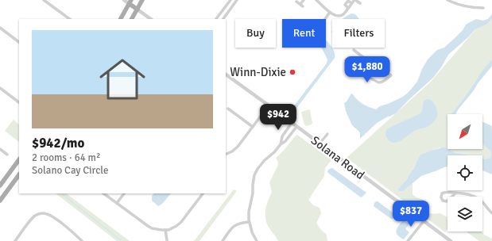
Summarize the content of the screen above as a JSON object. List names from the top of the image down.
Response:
{
  "streets": {
    "street": ["Solana Road"]
  },
  "places": ["Winn-Dixie"],
  "north": "bottom left",
  "page": {
    "chip": ["Buy", "Rent", "Filters"],
    "list": [
      {
        "name": "$942/mo",
        "note": "2 rooms · 64 m² · Solano Cay Circle"
      }
    ],
    "price": ["$1,880", "$942", "$837"]
  }
}
